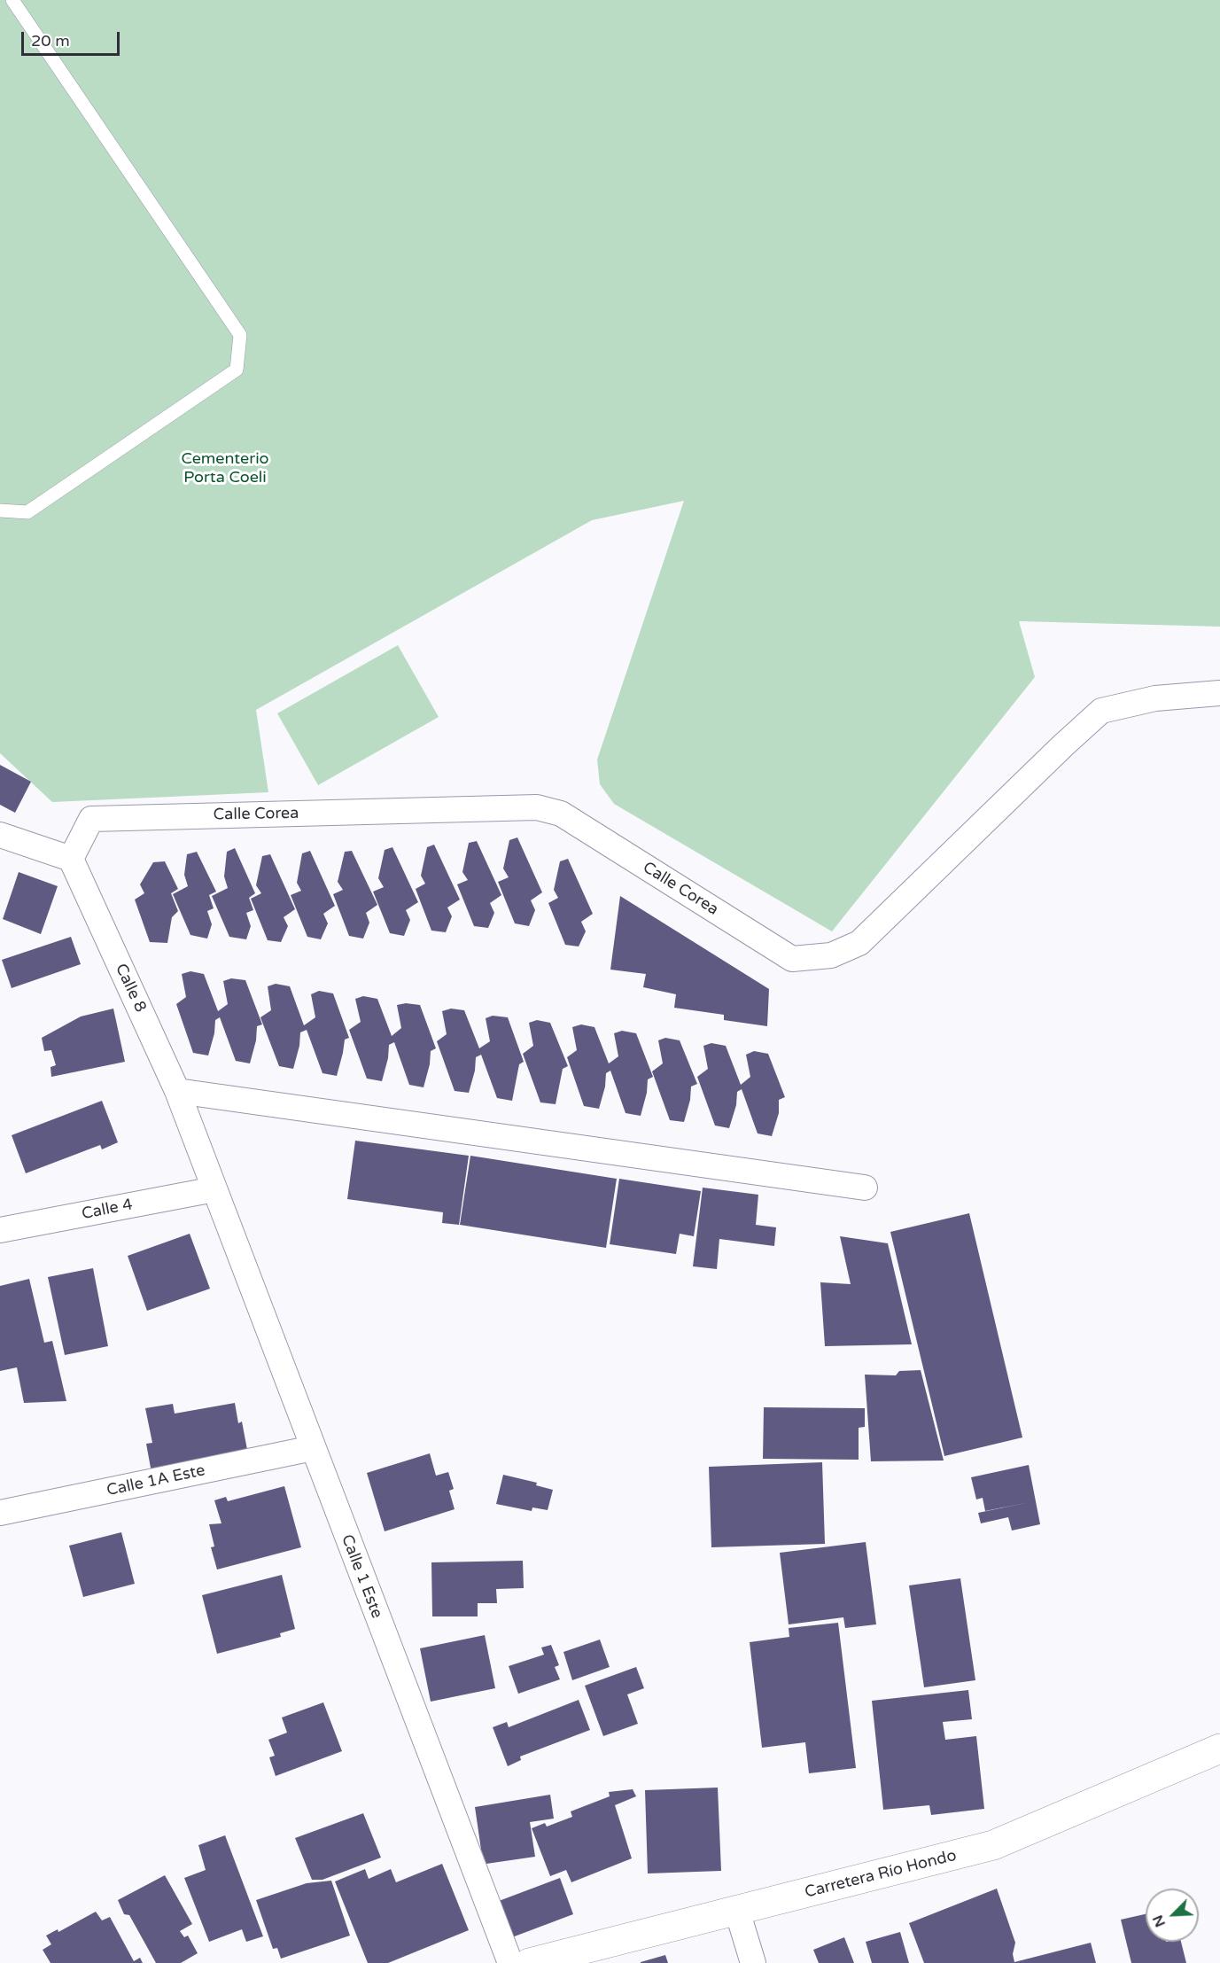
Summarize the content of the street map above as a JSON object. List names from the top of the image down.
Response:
{
  "streets": {
    "street": [
      "Calle Corea",
      "Calle 8",
      "Calle 4",
      "Calle 1A Este",
      "Calle 1 Este",
      "Carretera Río Hondo"
    ]
  },
  "crossings": [
    ["Calle Corea", "Calle 8"],
    ["Calle 8", "Calle 4"],
    ["Calle 8", "Calle 1 Este"],
    ["Calle 4", "Calle 1 Este"],
    ["Calle 1A Este", "Calle 1 Este"]
  ],
  "parks": ["Cementerio Porta Coeli"],
  "scale_bar": "20 m",
  "north": "bottom left"
}
